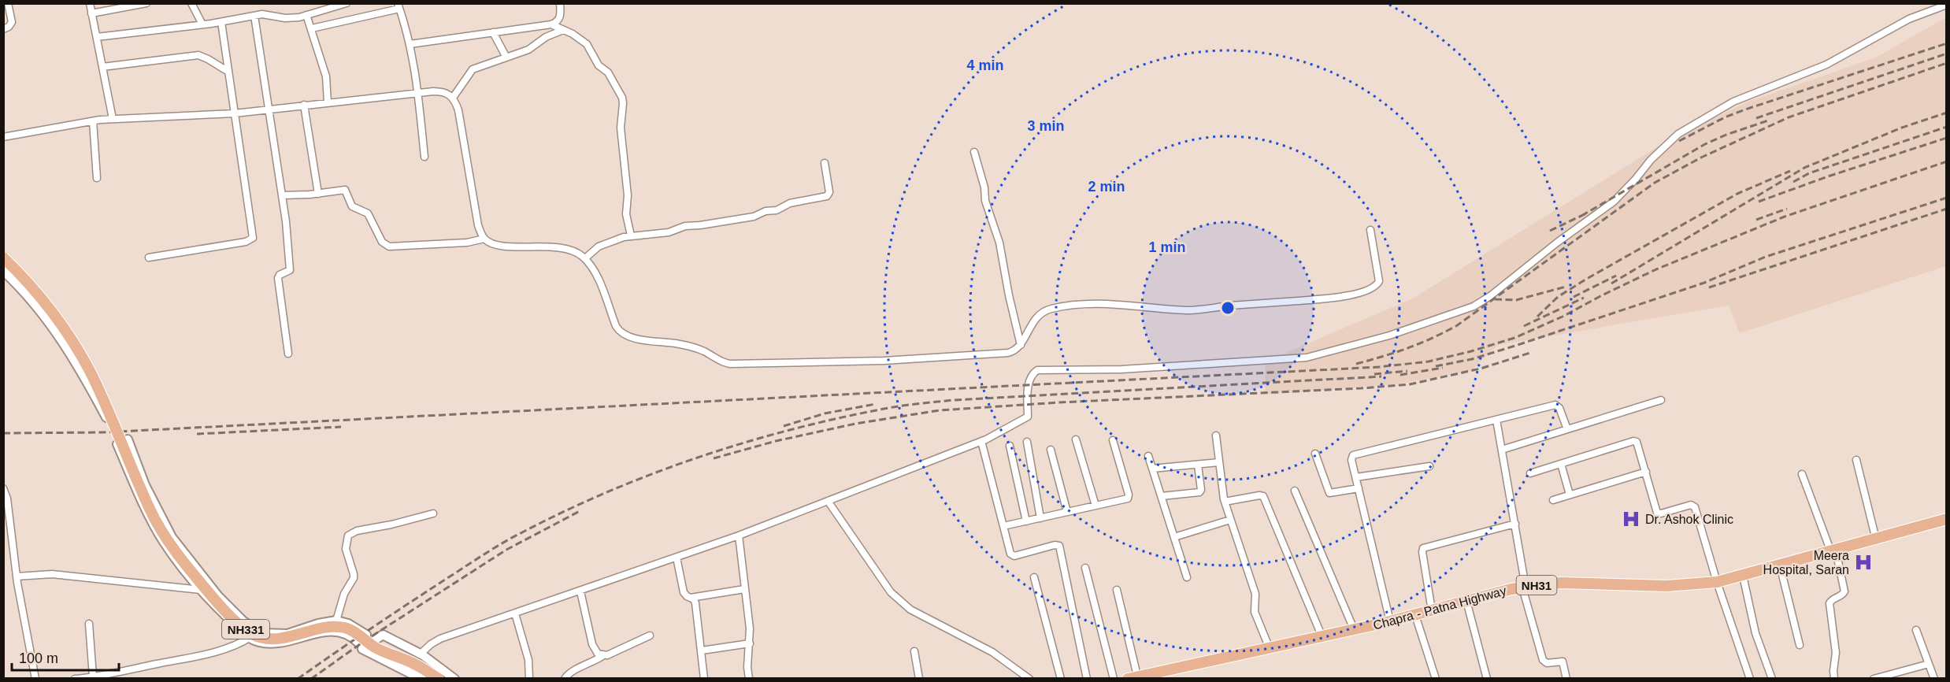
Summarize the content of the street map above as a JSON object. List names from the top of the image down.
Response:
{
  "streets": {
    "highway": ["NH31", "Chapra - Patna Highway", "NH331"]
  },
  "places": {
    "hospital": ["Dr. Ashok Clinic", "Meera Hospital, Saran"]
  },
  "scale_bar": "100 m",
  "rings": [
    "4 min",
    "3 min",
    "2 min",
    "1 min"
  ]
}
